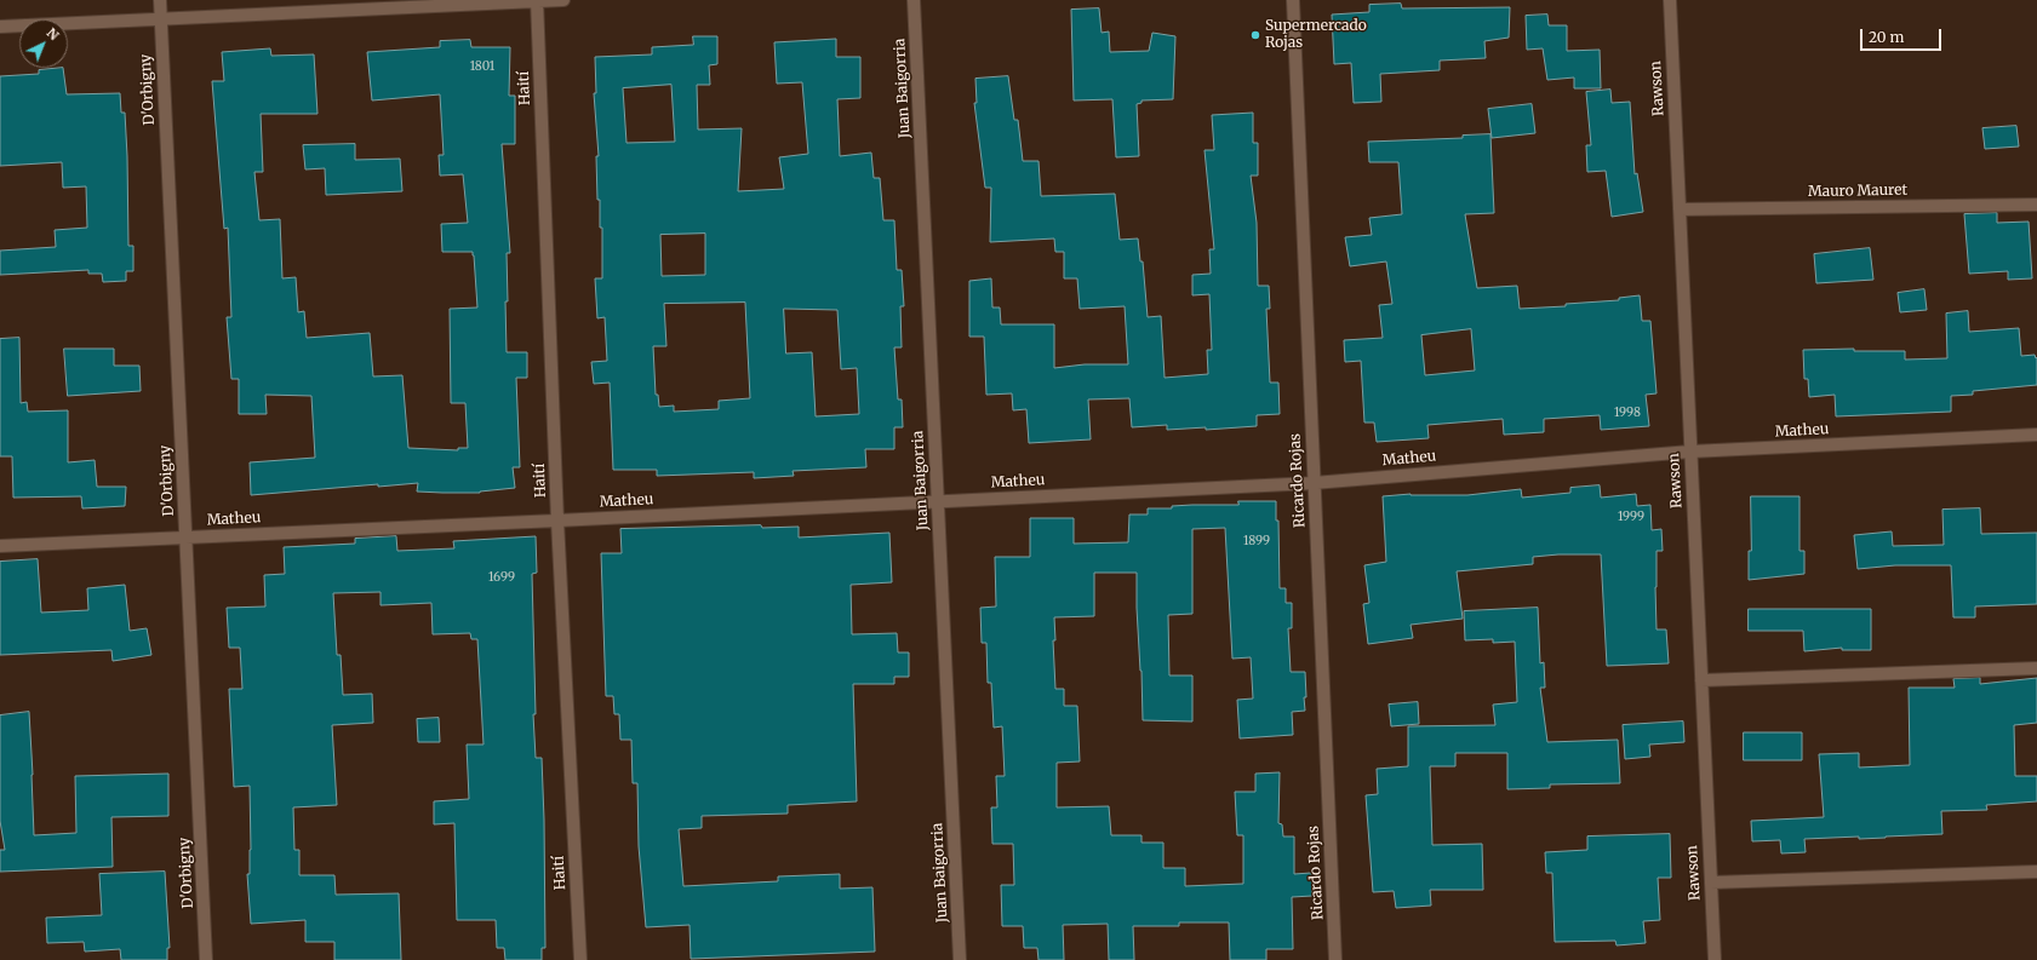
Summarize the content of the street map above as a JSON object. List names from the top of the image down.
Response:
{
  "streets": {
    "street": [
      "Haití",
      "Juan Baigorria",
      "Rawson",
      "D'Orbigny",
      "Mauro Mauret",
      "Matheu",
      "Ricardo Rojas"
    ]
  },
  "crossings": [
    ["Haití", "Matheu"],
    ["Juan Baigorria", "Matheu"],
    ["Rawson", "Mauro Mauret"],
    ["Rawson", "Matheu"],
    ["D'Orbigny", "Matheu"],
    ["Matheu", "Ricardo Rojas"]
  ],
  "places": ["Supermercado Rojas"],
  "house_numbers": [
    "1801",
    "1998",
    "1999",
    "1899",
    "1699"
  ],
  "scale_bar": "20 m",
  "north": "top right"
}
